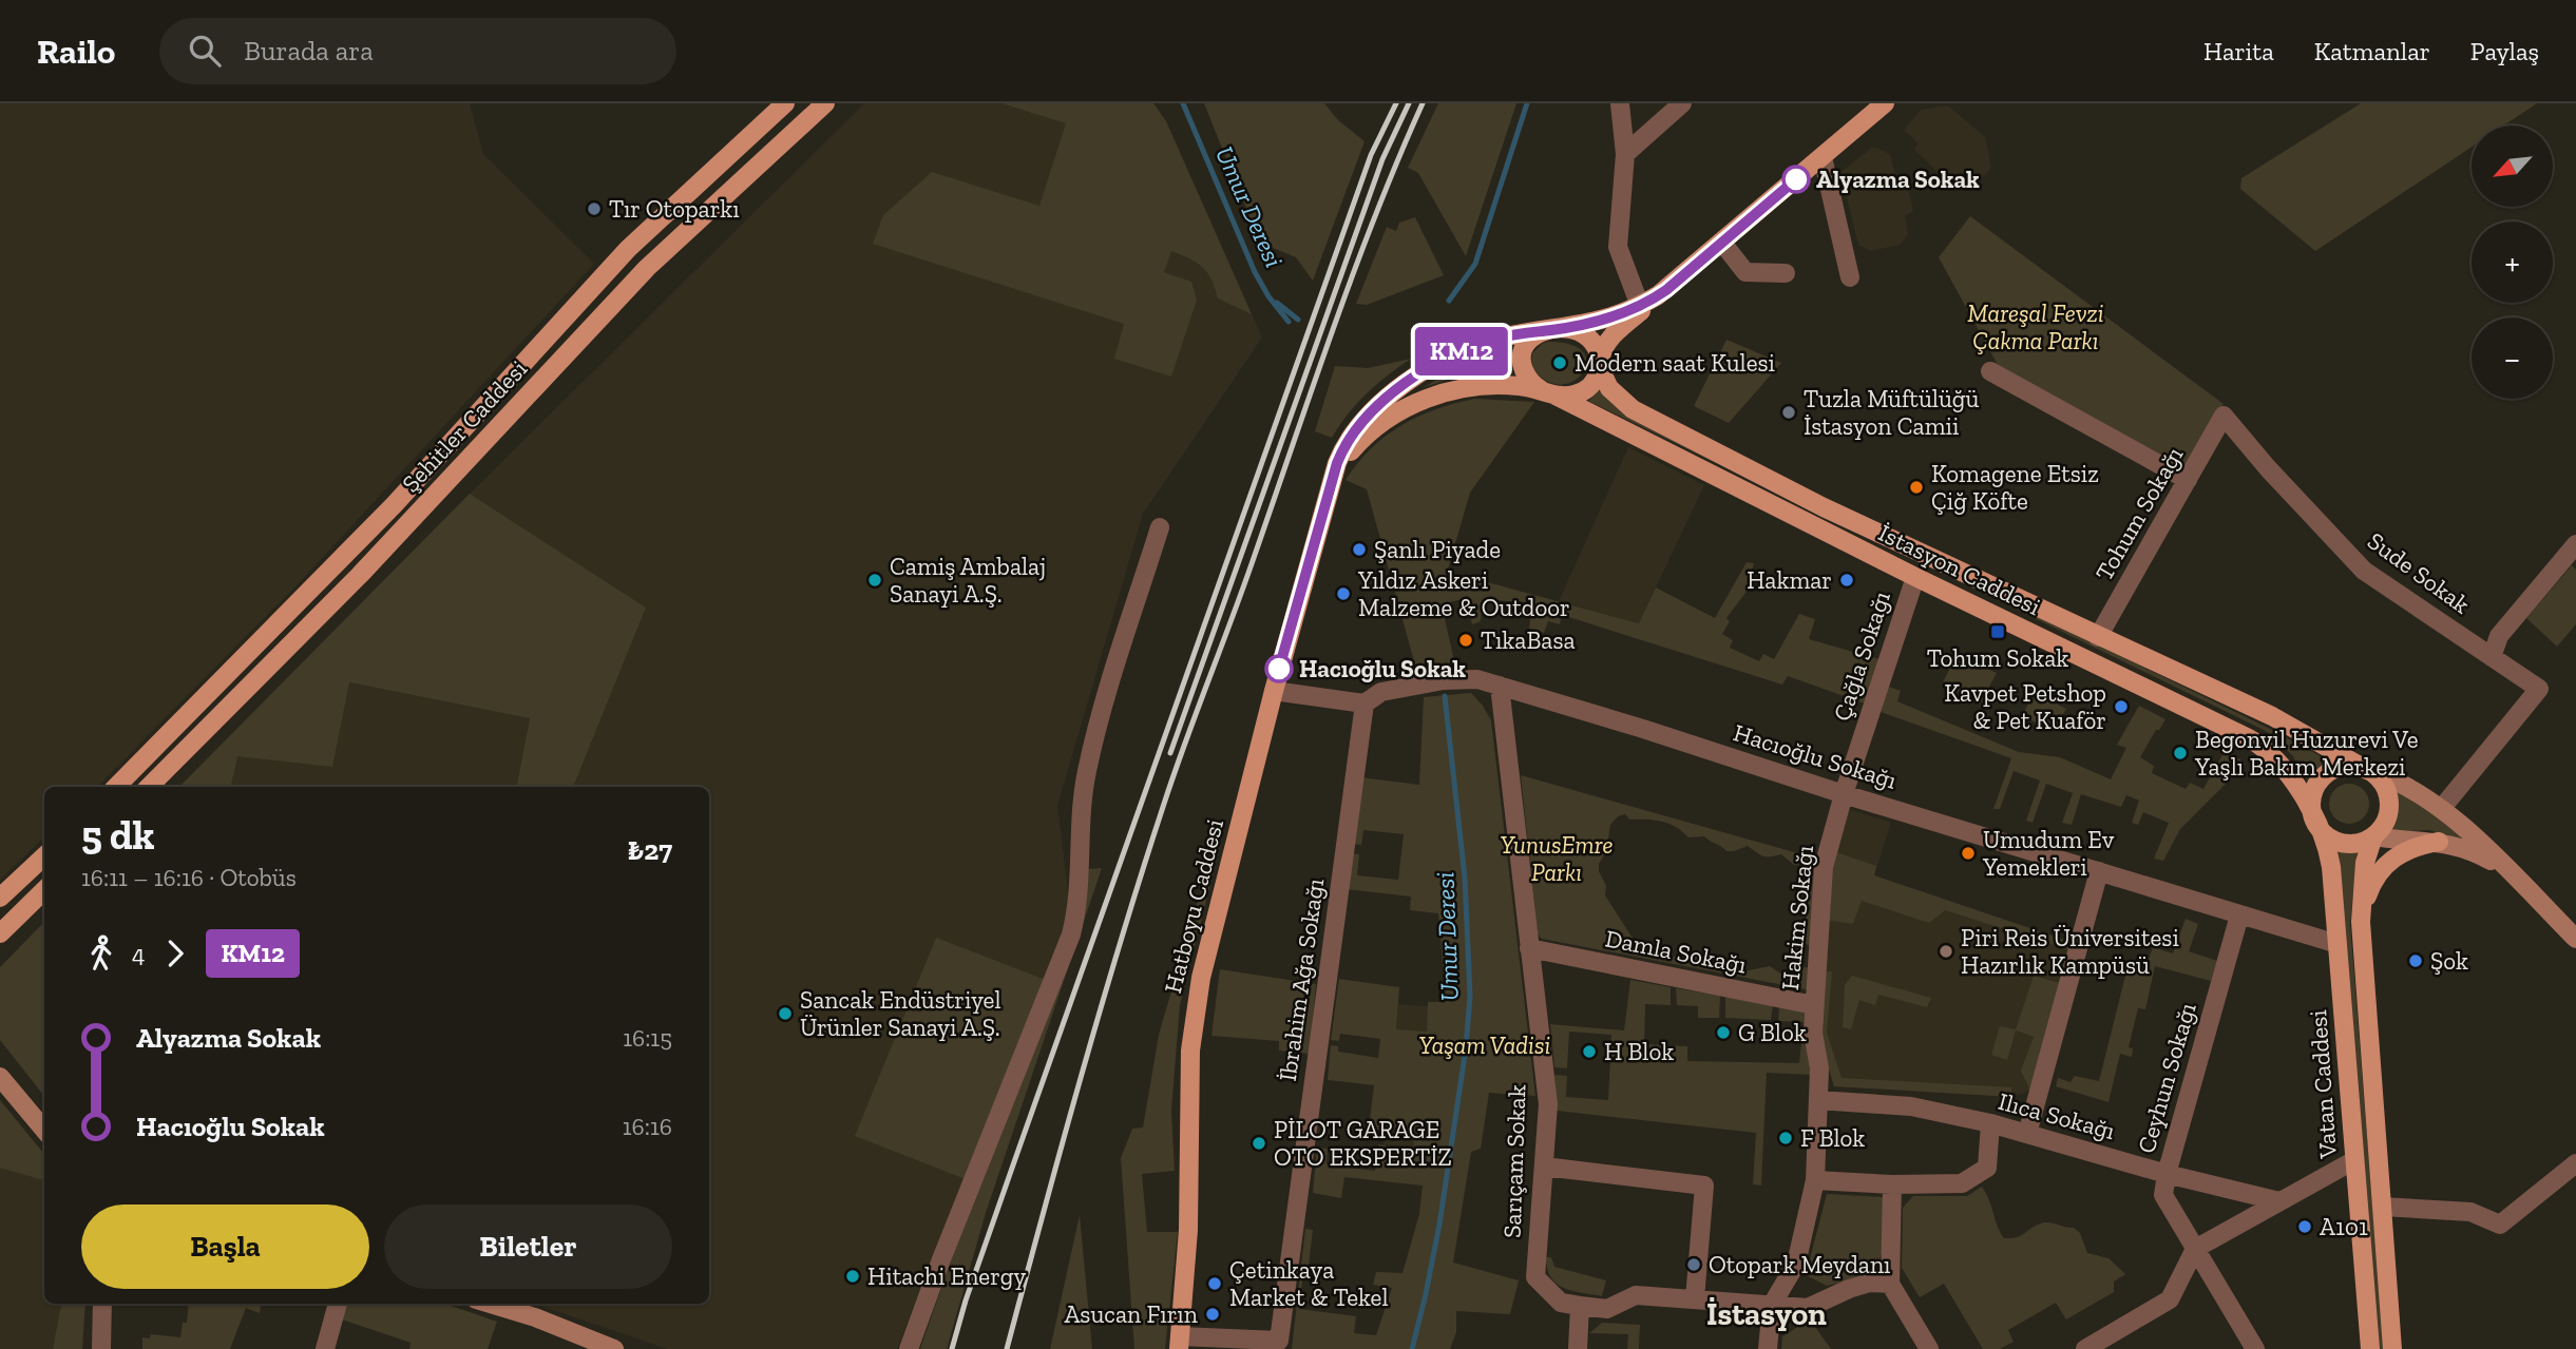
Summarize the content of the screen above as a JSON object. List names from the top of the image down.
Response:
{
  "streets": {
    "main road": [
      "Şehitler Caddesi",
      "İstasyon Caddesi",
      "Hatboyu Caddesi",
      "Vatan Caddesi"
    ],
    "street": [
      "Tohum Sokağı",
      "Sude Sokak",
      "Çağla Sokağı",
      "Hacıoğlu Sokağı",
      "Hakim Sokağı",
      "Damla Sokağı",
      "İbrahim Ağa Sokağı",
      "Ceyhun Sokağı",
      "Ilıca Sokağı",
      "Sarıçam Sokak"
    ]
  },
  "crossings": [
    ["Tohum Sokağı", "İstasyon Caddesi"],
    ["Tohum Sokağı", "Sude Sokak"],
    ["İstasyon Caddesi", "Çağla Sokağı"],
    ["İstasyon Caddesi", "Hatboyu Caddesi"],
    ["İstasyon Caddesi", "Vatan Caddesi"],
    ["Çağla Sokağı", "Hacıoğlu Sokağı"],
    ["Çağla Sokağı", "Hakim Sokağı"],
    ["Hacıoğlu Sokağı", "Hakim Sokağı"],
    ["Hacıoğlu Sokağı", "İbrahim Ağa Sokağı"],
    ["Hacıoğlu Sokağı", "Ceyhun Sokağı"],
    ["Hacıoğlu Sokağı", "Vatan Caddesi"],
    ["Hacıoğlu Sokağı", "Sarıçam Sokak"],
    ["Hatboyu Caddesi", "İbrahim Ağa Sokağı"],
    ["Hakim Sokağı", "Damla Sokağı"],
    ["Hakim Sokağı", "Ilıca Sokağı"],
    ["Damla Sokağı", "Sarıçam Sokak"],
    ["Ceyhun Sokağı", "Ilıca Sokağı"]
  ],
  "districts": ["İstasyon"],
  "water": ["Umur Deresi"],
  "parks": ["Mareşal Fevzi Çakma Parkı", "YunusEmre Parkı", "Yaşam Vadisi"],
  "places": {
    "other": [
      "Alyazma Sokak",
      "Tır Otoparkı",
      "Modern saat Kulesi",
      "Tuzla Müftülüğü İstasyon Camii",
      "Komagene Etsiz Çiğ Köfte",
      "Şanlı Piyade",
      "Camiş Ambalaj Sanayi A.Ş.",
      "Hakmar",
      "Yıldız Askeri Malzeme & Outdoor",
      "TıkaBasa",
      "Hacıoğlu Sokak",
      "Kavpet Petshop & Pet Kuaför",
      "Begonvil Huzurevi Ve Yaşlı Bakım Merkezi",
      "Umudum Ev Yemekleri",
      "Piri Reis Üniversitesi Hazırlık Kampüsü",
      "Şok",
      "Sancak Endüstriyel Ürünler Sanayi A.Ş.",
      "G Blok",
      "H Blok",
      "F Blok",
      "PİLOT GARAGE OTO EKSPERTİZ",
      "A101",
      "Otopark Meydanı",
      "Hitachi Energy",
      "Çetinkaya Market & Tekel",
      "Asucan Fırın"
    ],
    "transit": ["Tohum Sokak"]
  },
  "lines": ["bus line KM12"],
  "north": "bottom left",
  "page": {
    "header": "Railo",
    "search": "Burada ara",
    "nav": ["Harita", "Katmanlar", "Paylaş"],
    "on_map": "KM12",
    "map_buttons": ["+", "−"],
    "heading": ["5 dk", "16:11 – 16:16 · Otobüs", "₺27"],
    "legs": ["4", "KM12"],
    "list": [
      {
        "name": "Alyazma Sokak",
        "value": "16:15"
      },
      {
        "name": "Hacıoğlu Sokak",
        "value": "16:16"
      }
    ],
    "buttons": ["Başla", "Biletler"]
  }
}
